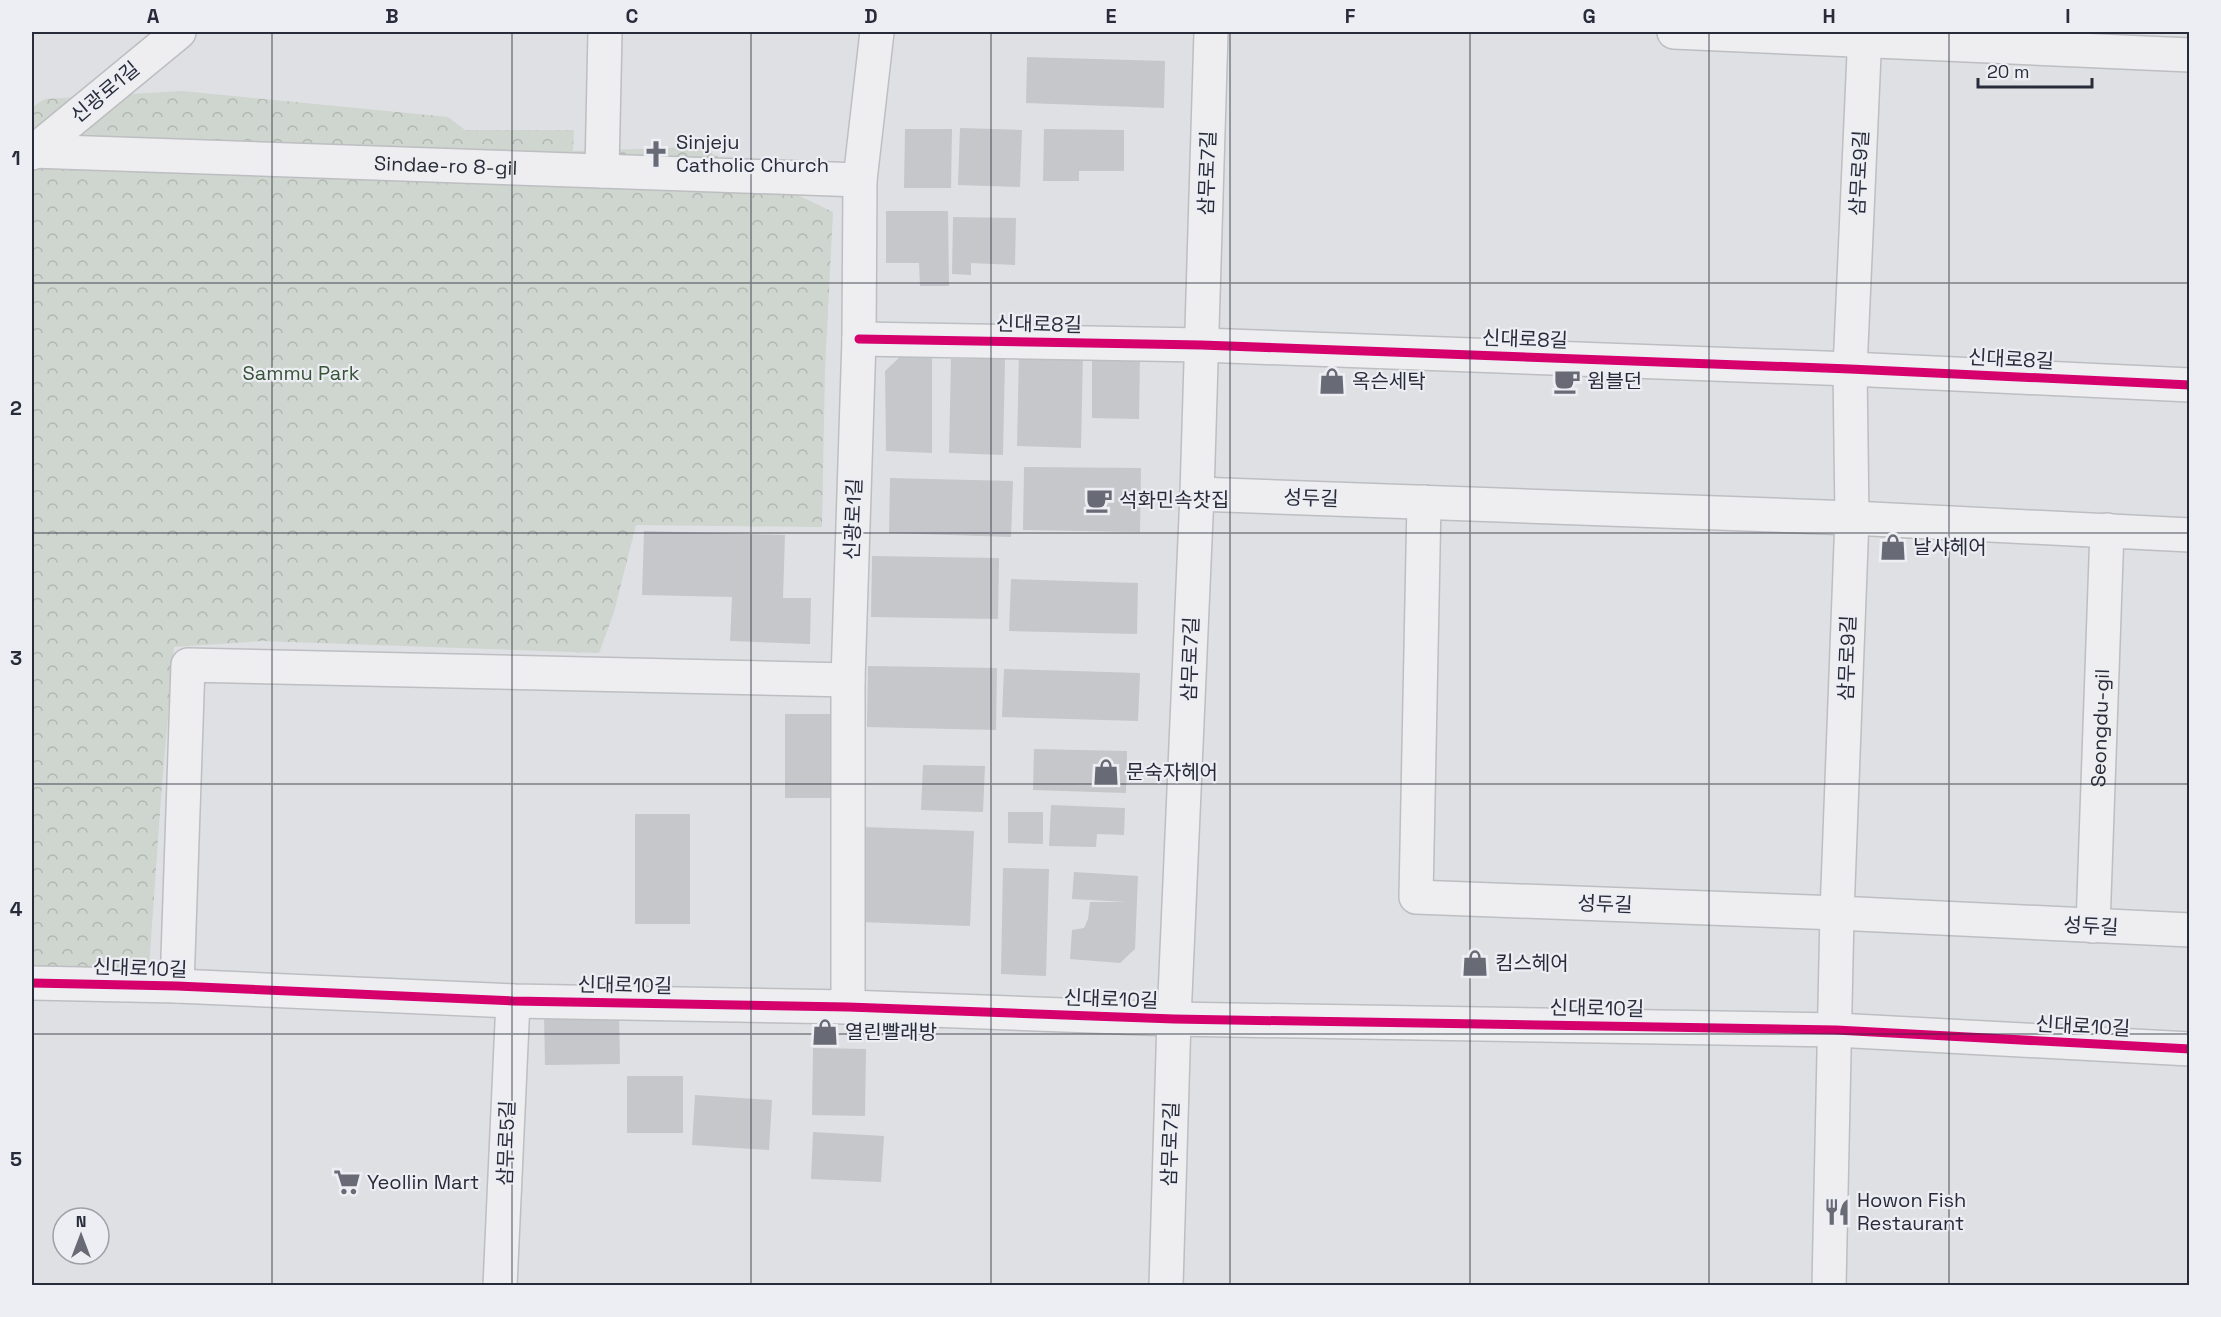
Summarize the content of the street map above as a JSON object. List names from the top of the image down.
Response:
{
  "streets": {
    "street": [
      "신광로1길",
      "Sindae-ro 8-gil",
      "삼무로7길",
      "삼무로9길",
      "신대로8길",
      "성두길",
      "Seongdu-gil",
      "신대로10길",
      "삼무로5길"
    ]
  },
  "crossings": [
    ["신광로1길", "Sindae-ro 8-gil"],
    ["신광로1길", "신대로8길"],
    ["신광로1길", "신대로10길"],
    ["삼무로7길", "신대로8길"],
    ["삼무로7길", "성두길"],
    ["삼무로7길", "신대로10길"],
    ["삼무로9길", "신대로8길"],
    ["삼무로9길", "성두길"],
    ["삼무로9길", "신대로10길"],
    ["성두길", "Seongdu-gil"],
    ["신대로10길", "삼무로5길"]
  ],
  "parks": ["Sammu Park"],
  "places": {
    "church": ["Sinjeju Catholic Church"],
    "shop": [
      "옥슨세탁",
      "날샤헤어",
      "문숙자헤어",
      "킴스헤어",
      "열린빨래방"
    ],
    "cafe": ["윔블던", "석화민속찻집"],
    "supermarket": ["Yeollin Mart"],
    "restaurant": ["Howon Fish Restaurant"]
  },
  "scale_bar": "20 m",
  "north": "top",
  "grid": {
    "columns": [
      "A",
      "B",
      "C",
      "D",
      "E",
      "F",
      "G",
      "H",
      "I"
    ],
    "rows": [
      "1",
      "2",
      "3",
      "4",
      "5"
    ]
  }
}
